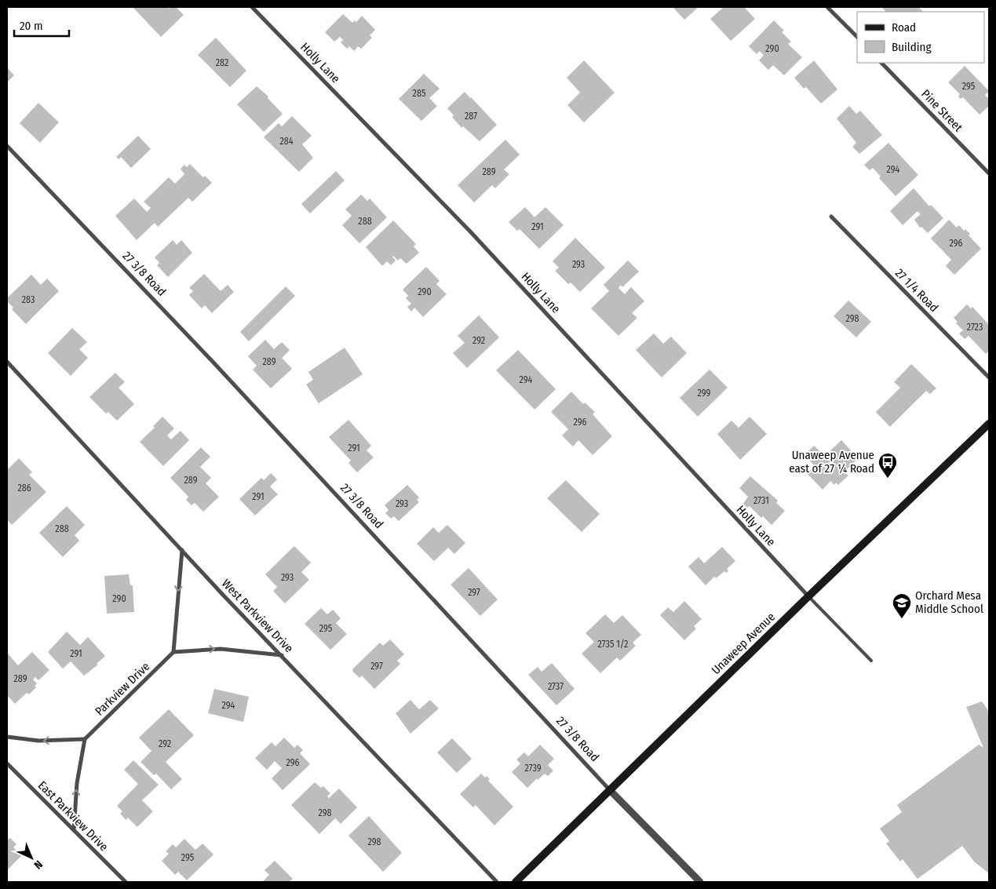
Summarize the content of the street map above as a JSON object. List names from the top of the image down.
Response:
{
  "streets": {
    "main road": ["Unaweep Avenue"],
    "street": [
      "Holly Lane",
      "Pine Street",
      "27 3/8 Road",
      "27 1/4 Road",
      "West Parkview Drive",
      "Parkview Drive",
      "East Parkview Drive"
    ]
  },
  "crossings": [
    ["Holly Lane", "Unaweep Avenue"],
    ["27 3/8 Road", "Unaweep Avenue"]
  ],
  "places": {
    "bus stop": ["Unaweep Avenue east of 27 ¼ Road"],
    "school or university": ["Orchard Mesa Middle School"]
  },
  "house_numbers": [
    "290",
    "282",
    "295",
    "285",
    "287",
    "284",
    "294",
    "289",
    "288",
    "291",
    "296",
    "293",
    "290",
    "283",
    "298",
    "2723",
    "292",
    "289",
    "294",
    "299",
    "296",
    "291",
    "289",
    "286",
    "291",
    "2731",
    "293",
    "288",
    "293",
    "297",
    "290",
    "295",
    "2735 1/2",
    "291",
    "297",
    "289",
    "2737",
    "294",
    "292",
    "296",
    "2739",
    "298",
    "298",
    "295"
  ],
  "legend": ["Road", "Building"],
  "scale_bar": "20 m",
  "north": "bottom right"
}
